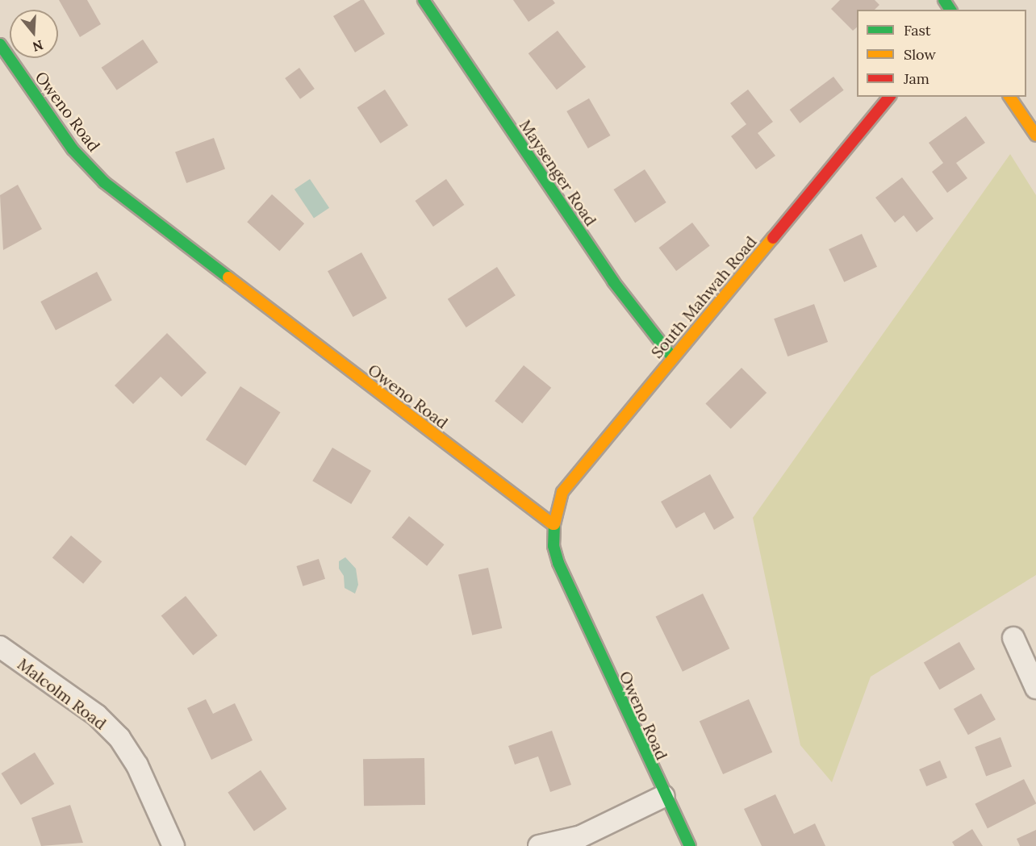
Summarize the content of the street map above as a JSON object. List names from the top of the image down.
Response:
{
  "streets": {
    "street": [
      "Oweno Road",
      "Maysenger Road",
      "South Mahwah Road",
      "Malcolm Road"
    ]
  },
  "crossings": [
    ["Oweno Road", "South Mahwah Road"],
    ["Maysenger Road", "South Mahwah Road"]
  ],
  "legend": ["Fast", "Slow", "Jam"],
  "north": "bottom"
}
